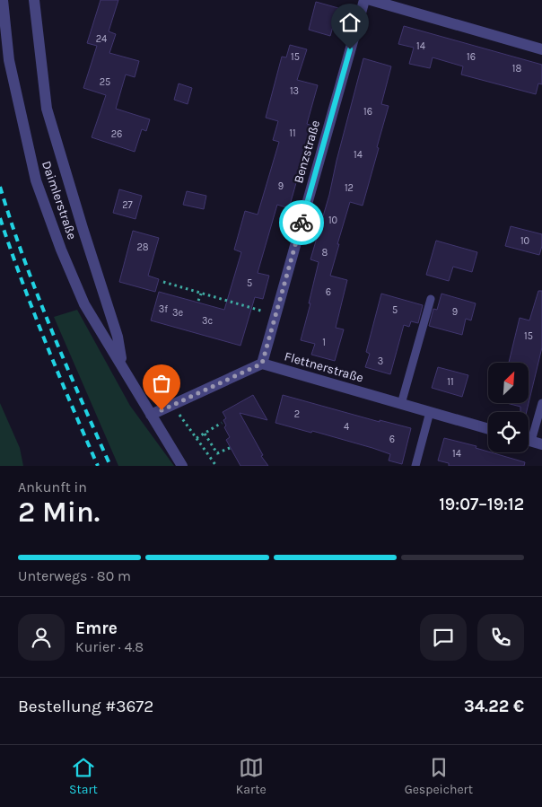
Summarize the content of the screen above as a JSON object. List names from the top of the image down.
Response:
{
  "streets": {
    "street": ["Benzstraße", "Daimlerstraße", "Flettnerstraße"]
  },
  "crossings": [
    ["Benzstraße", "Flettnerstraße"]
  ],
  "house_numbers": [
    "24",
    "14",
    "15",
    "16",
    "18",
    "25",
    "13",
    "16",
    "11",
    "26",
    "14",
    "9",
    "12",
    "27",
    "10",
    "10",
    "28",
    "8",
    "5",
    "6",
    "3f",
    "5",
    "9",
    "3e",
    "3c",
    "15",
    "1",
    "3",
    "11",
    "2",
    "4",
    "6",
    "14"
  ],
  "north": "top right",
  "page": {
    "heading": ["2 Min.", "Ankunft in", "19:07–19:12"],
    "panel": [
      "Emre",
      "Kurier · 4.8",
      "Bestellung #3672",
      "34.22 €"
    ],
    "bar": "Unterwegs · 80 m",
    "tabs": ["Start", "Karte", "Gespeichert"]
  }
}
